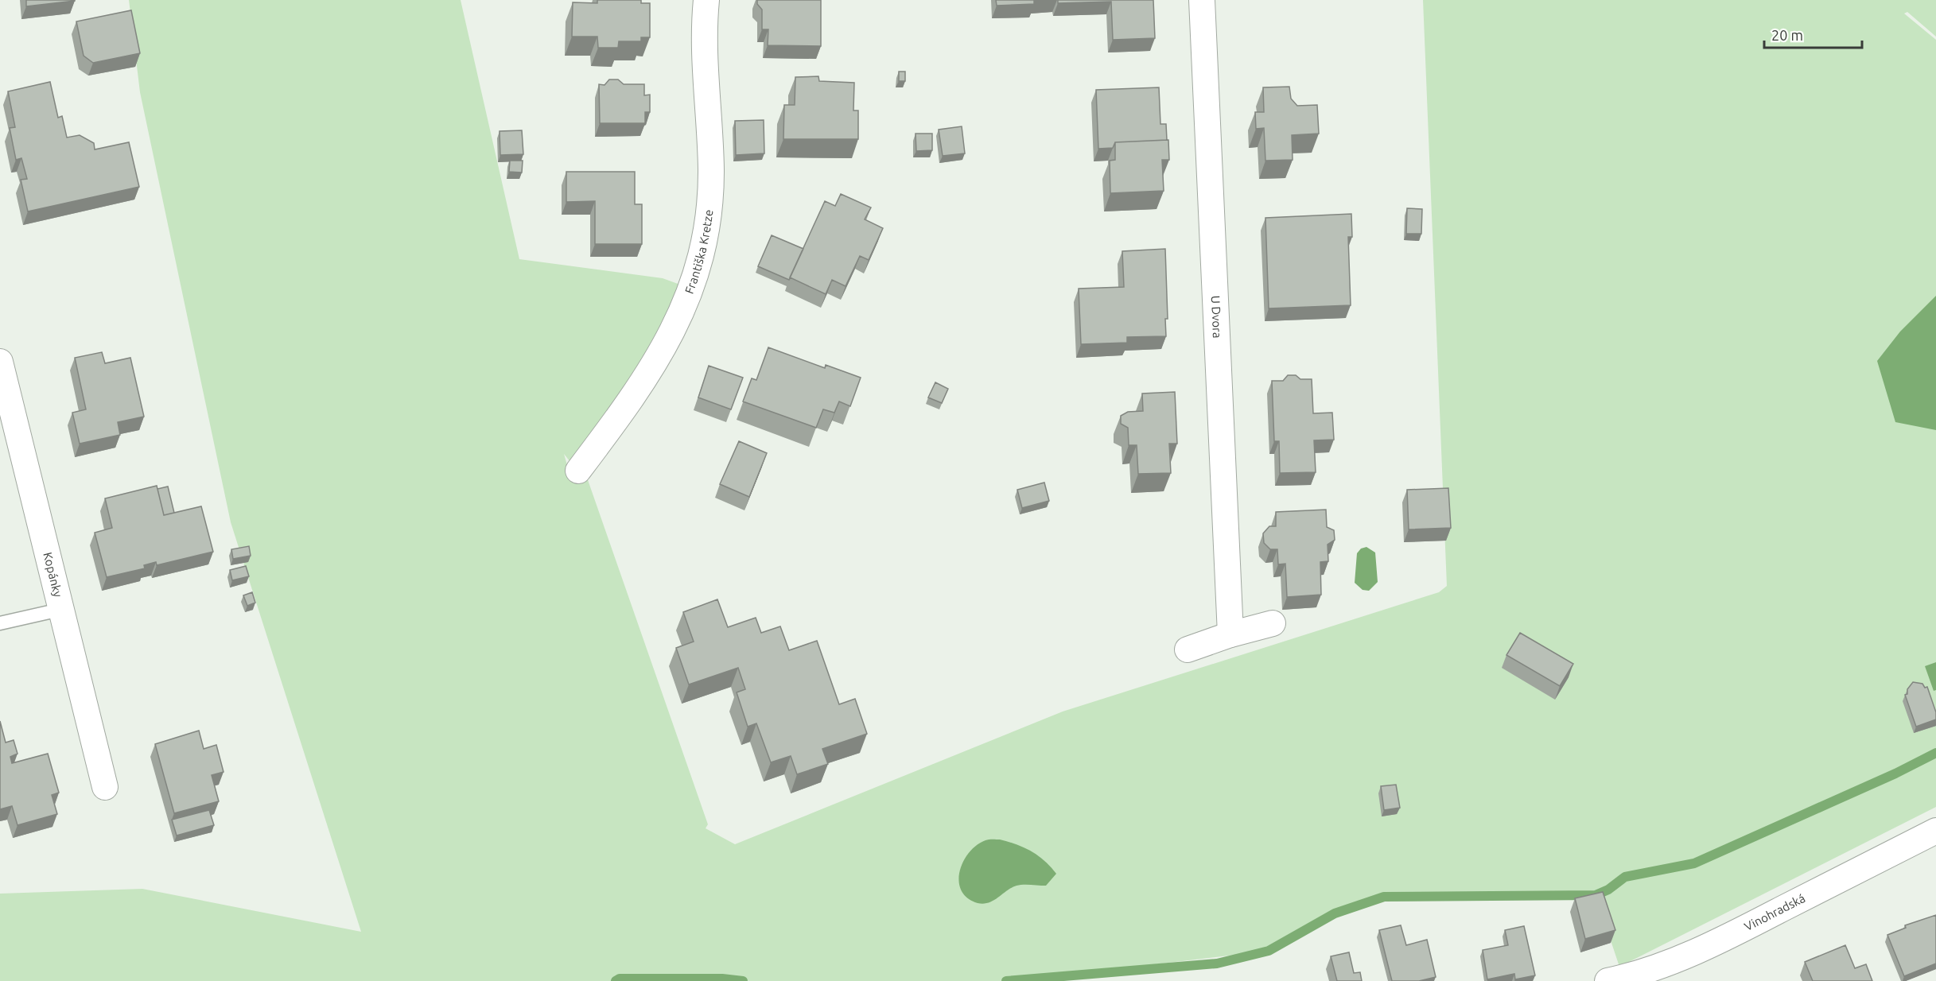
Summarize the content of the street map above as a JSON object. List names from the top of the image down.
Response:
{
  "streets": {
    "street": [
      "Františka Kretze",
      "U Dvora",
      "Kopánky",
      "Vinohradská"
    ]
  },
  "scale_bar": "20 m"
}
